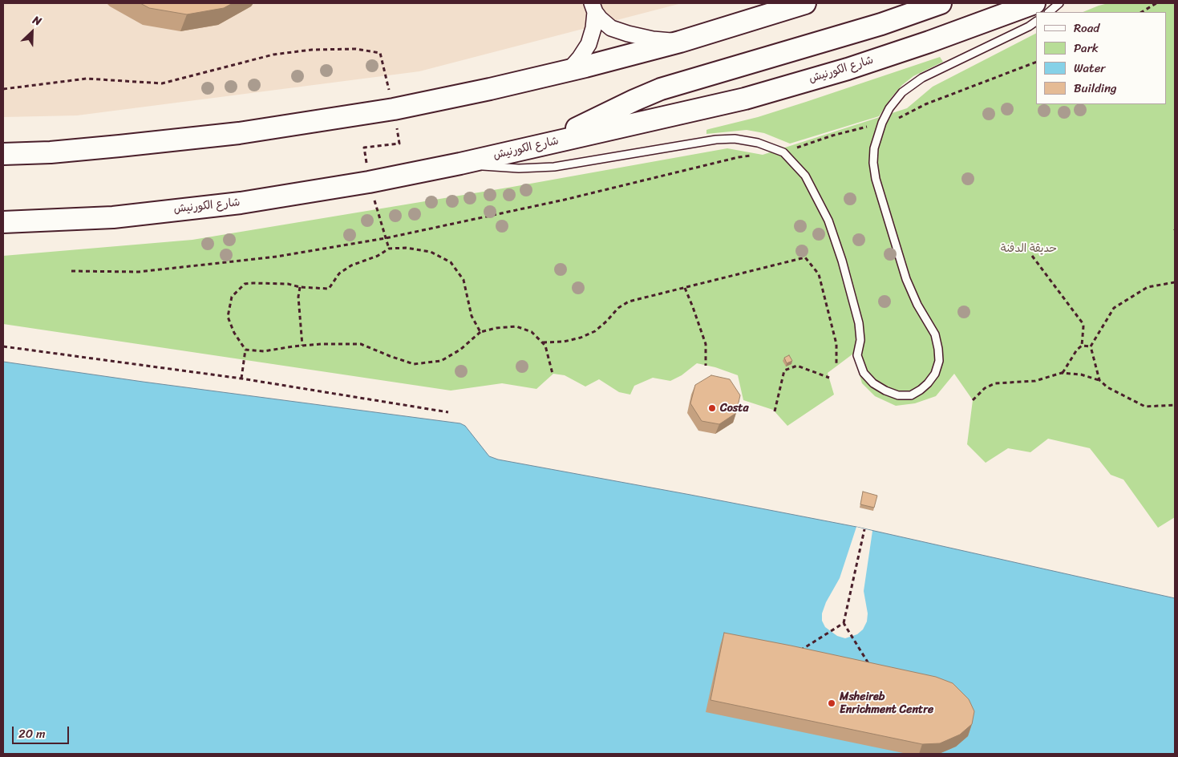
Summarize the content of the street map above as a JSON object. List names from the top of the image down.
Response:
{
  "streets": {
    "main road": ["شارع الكورنيش"]
  },
  "parks": ["حديقة الدفنة"],
  "places": ["Costa", "Msheireb Enrichment Centre"],
  "legend": [
    "Road",
    "Park",
    "Water",
    "Building"
  ],
  "scale_bar": "20 m",
  "north": "top right"
}
